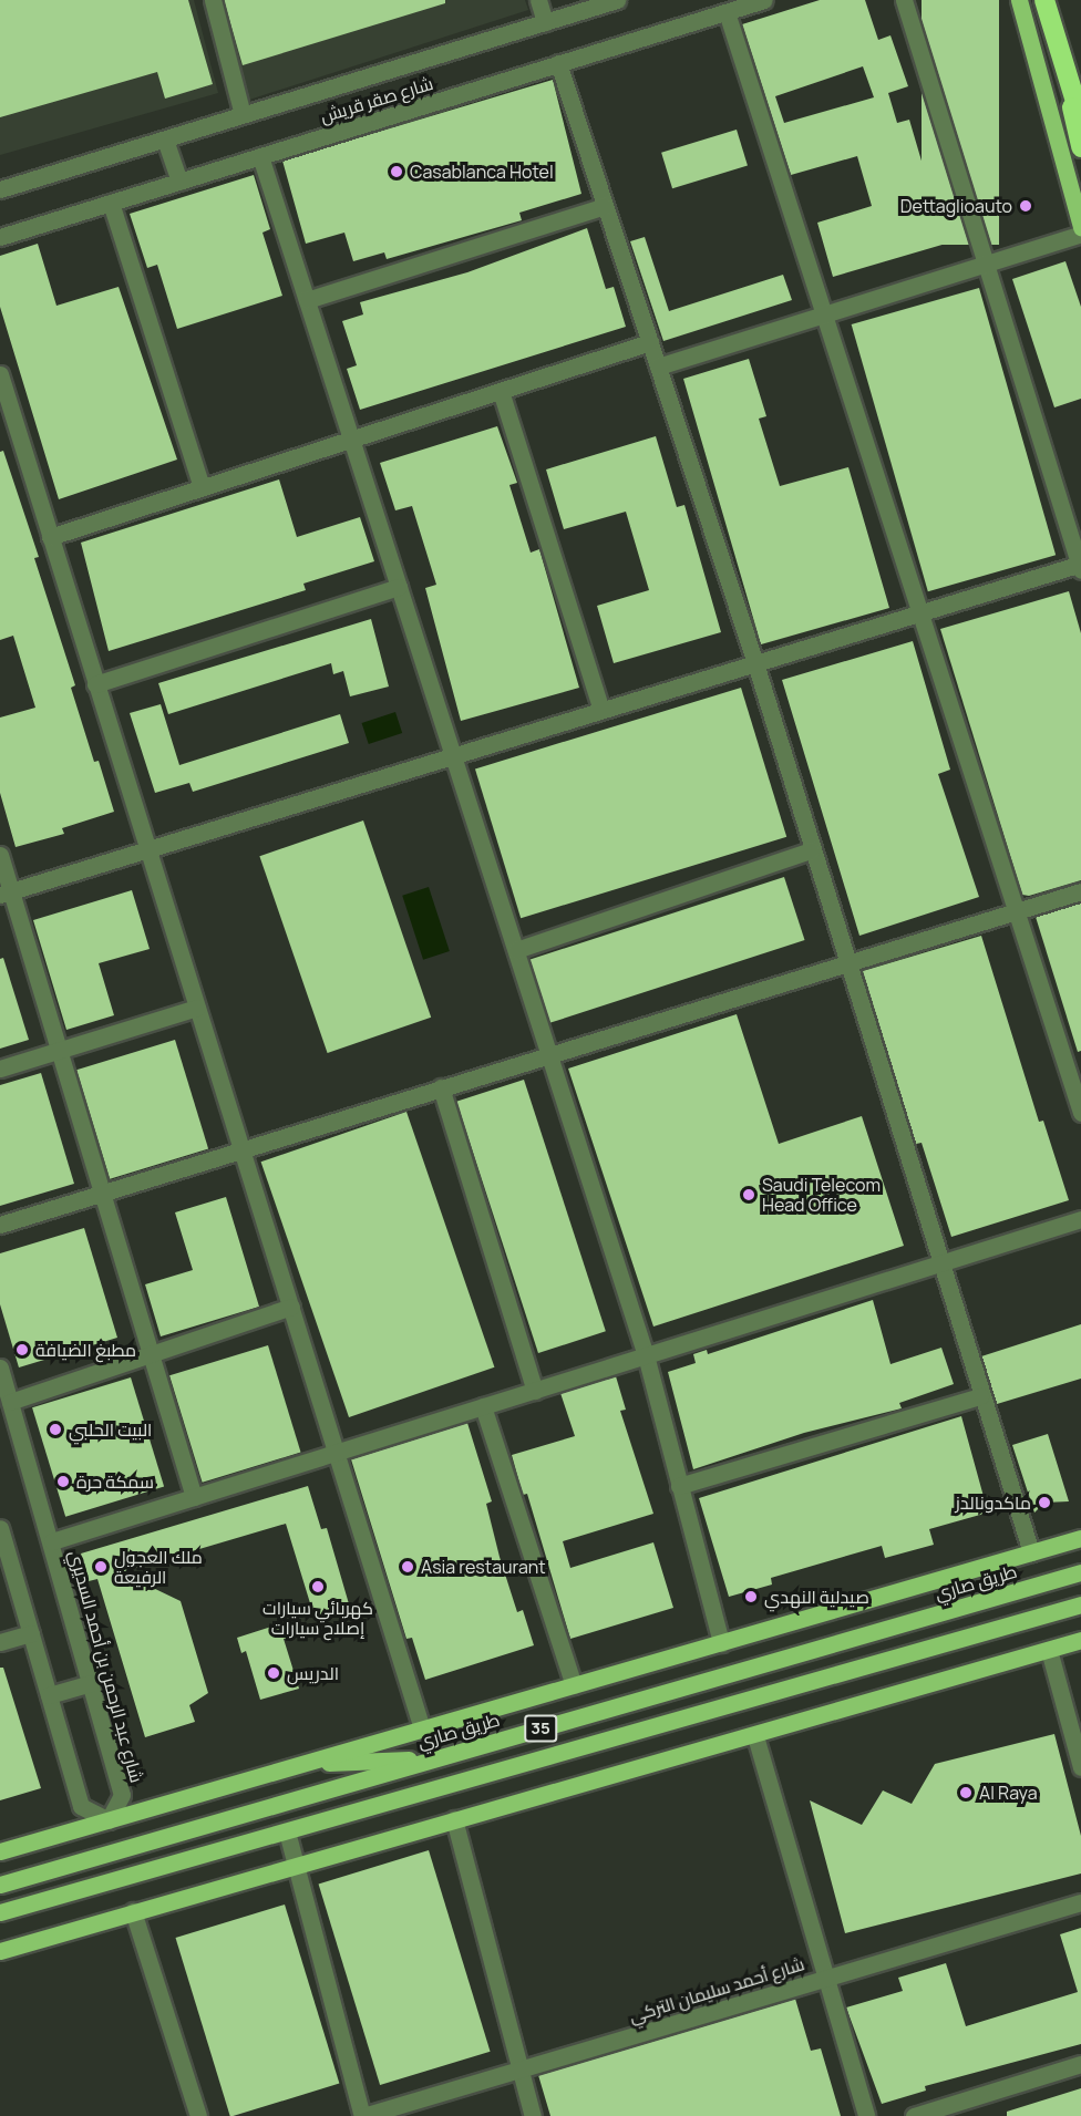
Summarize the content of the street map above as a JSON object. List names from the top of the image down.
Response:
{
  "streets": {
    "main road": ["طريق صاري", "35"],
    "street": ["شارع صقر قريش", "شارع عبد الرحمن بن أحمد السديري", "شارع أحمد سليمان التركي"]
  },
  "places": [
    "Casablanca Hotel",
    "Dettaglioauto",
    "Saudi Telecom Head Office",
    "مطبغ الضيافة",
    "البيت الحلبي",
    "سمكة حرة",
    "ماكدونالدز",
    "ملك العجول الرفيعة",
    "Asia restaurant",
    "كهربائي سيارات إصلاح سيارات",
    "صيدلية النهدي",
    "الدريس",
    "Al Raya"
  ]
}
